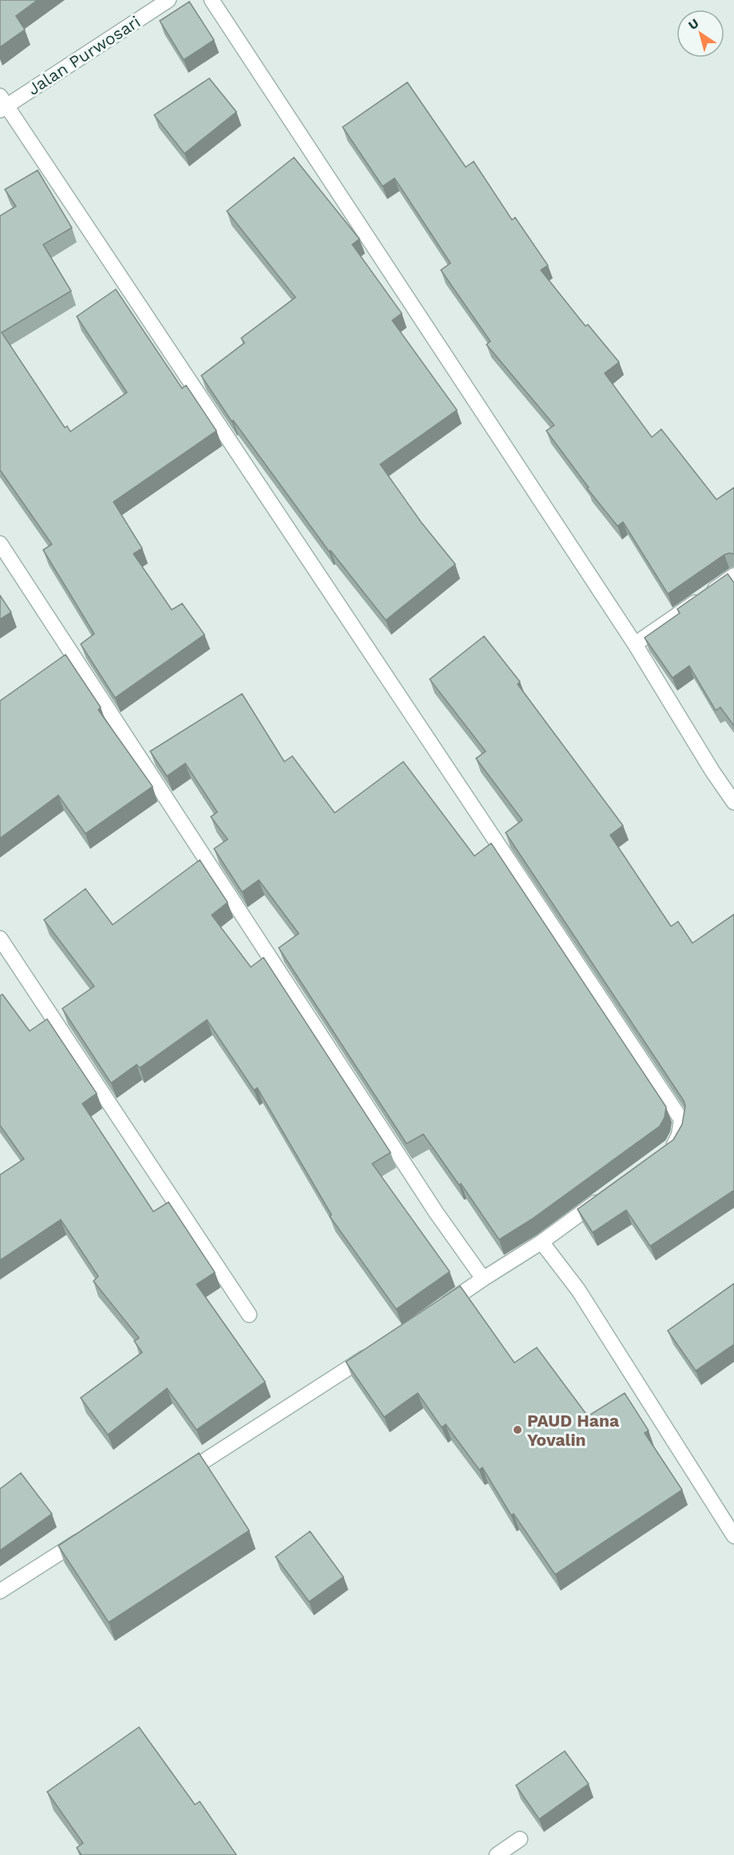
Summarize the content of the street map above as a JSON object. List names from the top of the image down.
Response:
{
  "streets": {
    "street": ["Jalan Purwosari"]
  },
  "places": ["PAUD Hana Yovalin"],
  "north": "top left"
}
